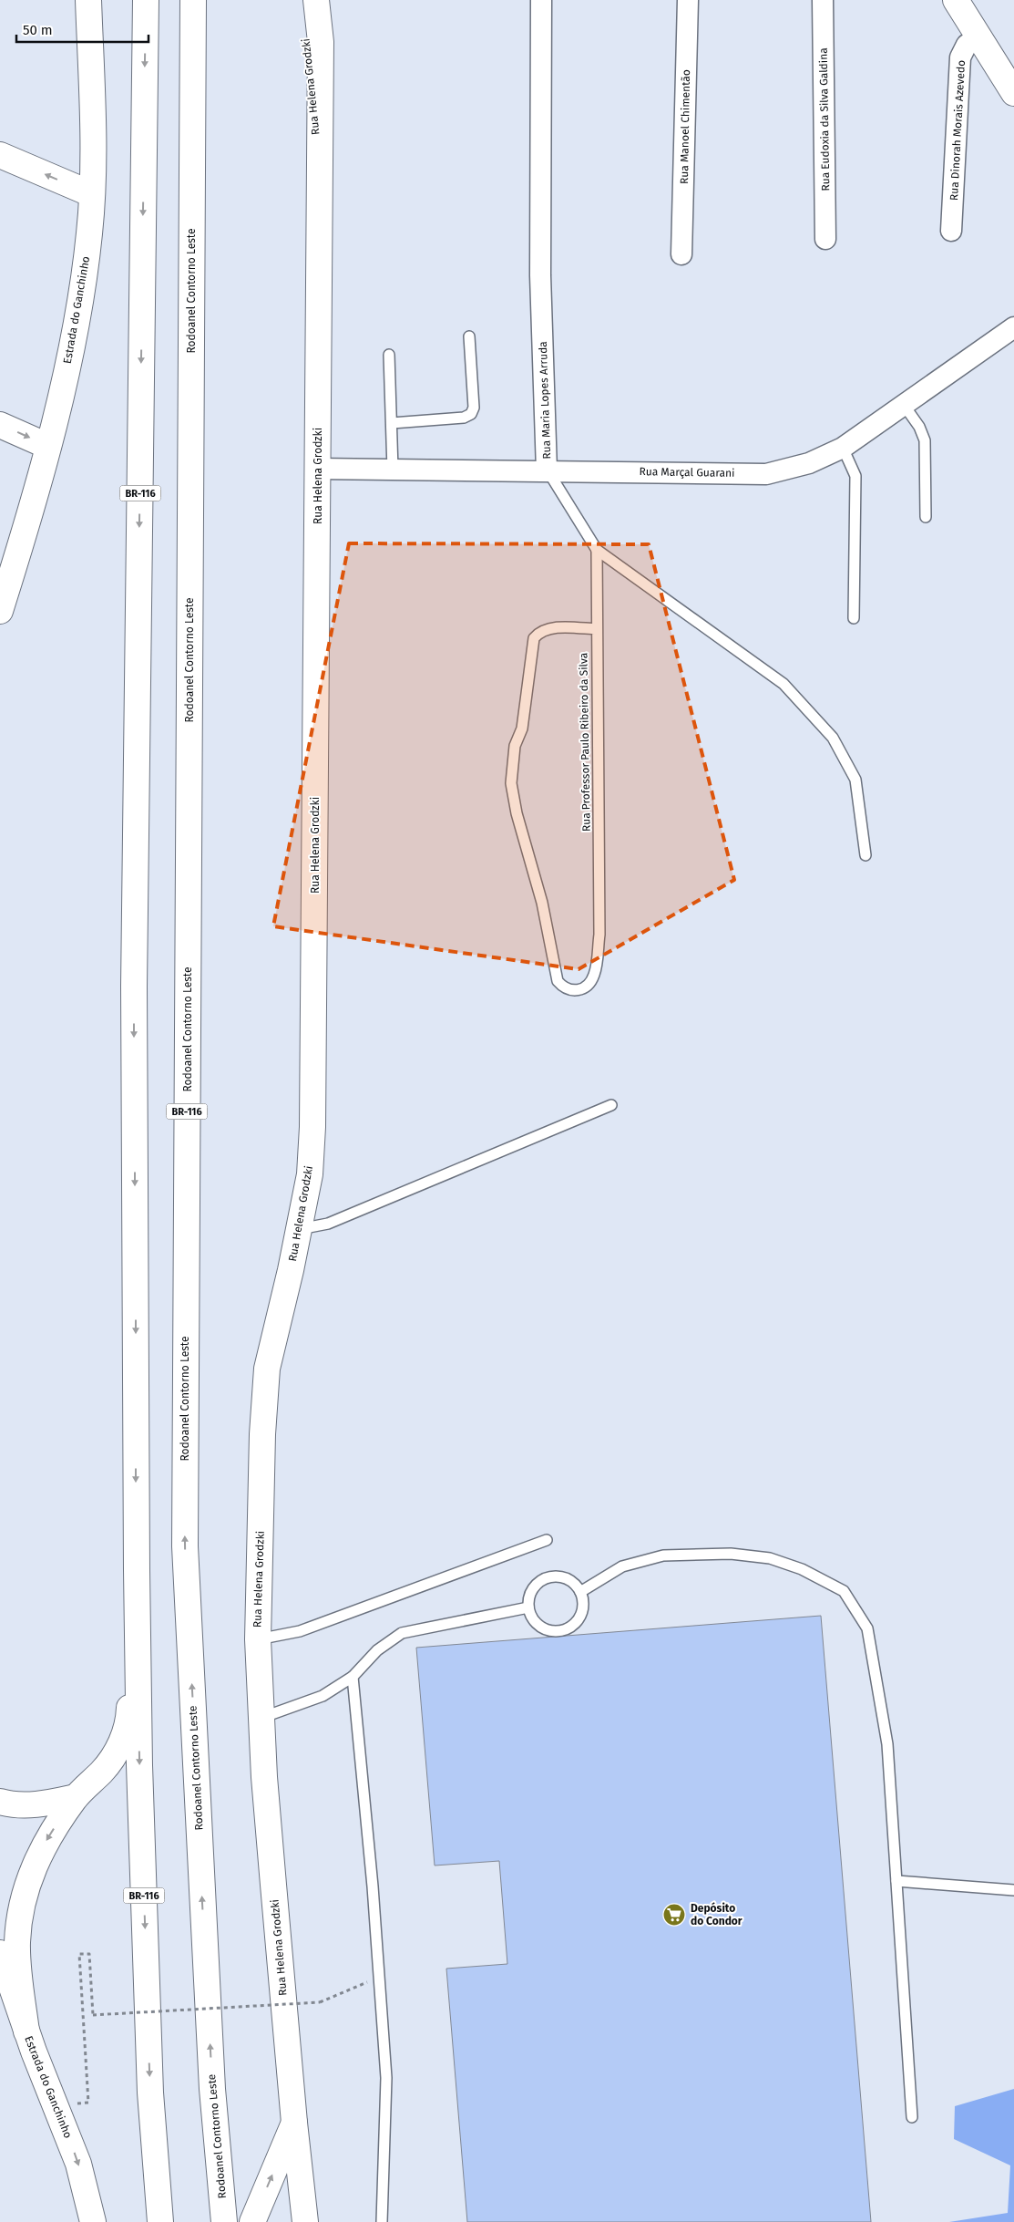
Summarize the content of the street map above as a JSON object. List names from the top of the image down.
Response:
{
  "streets": {
    "main road": [
      "Rua Helena Grodzki",
      "Rodoanel Contorno Leste",
      "Estrada do Ganchinho",
      "BR-116"
    ],
    "street": [
      "Rua Eudoxia da Silva Galdina",
      "Rua Manoel Chimentão",
      "Rua Dinorah Morais Azevedo",
      "Rua Maria Lopes Arruda",
      "Rua Marçal Guarani"
    ],
    "lane": ["Rua Professor Paulo Ribeiro da Silva"]
  },
  "crossings": [
    ["Rua Helena Grodzki", "Rua Marçal Guarani"],
    ["Rua Maria Lopes Arruda", "Rua Marçal Guarani"],
    ["Rua Maria Lopes Arruda", "Rua Professor Paulo Ribeiro da Silva"]
  ],
  "places": {
    "supermarket": ["Depósito do Condor"]
  },
  "scale_bar": "50 m"
}
